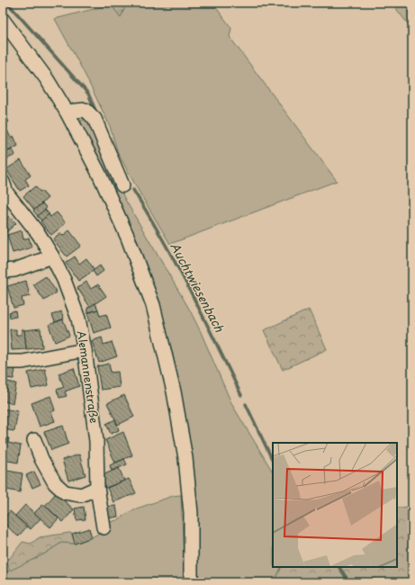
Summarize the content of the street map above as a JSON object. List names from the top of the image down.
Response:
{
  "streets": {
    "street": ["Alemannenstraße"]
  },
  "water": ["Auchtwiesenbach"]
}
